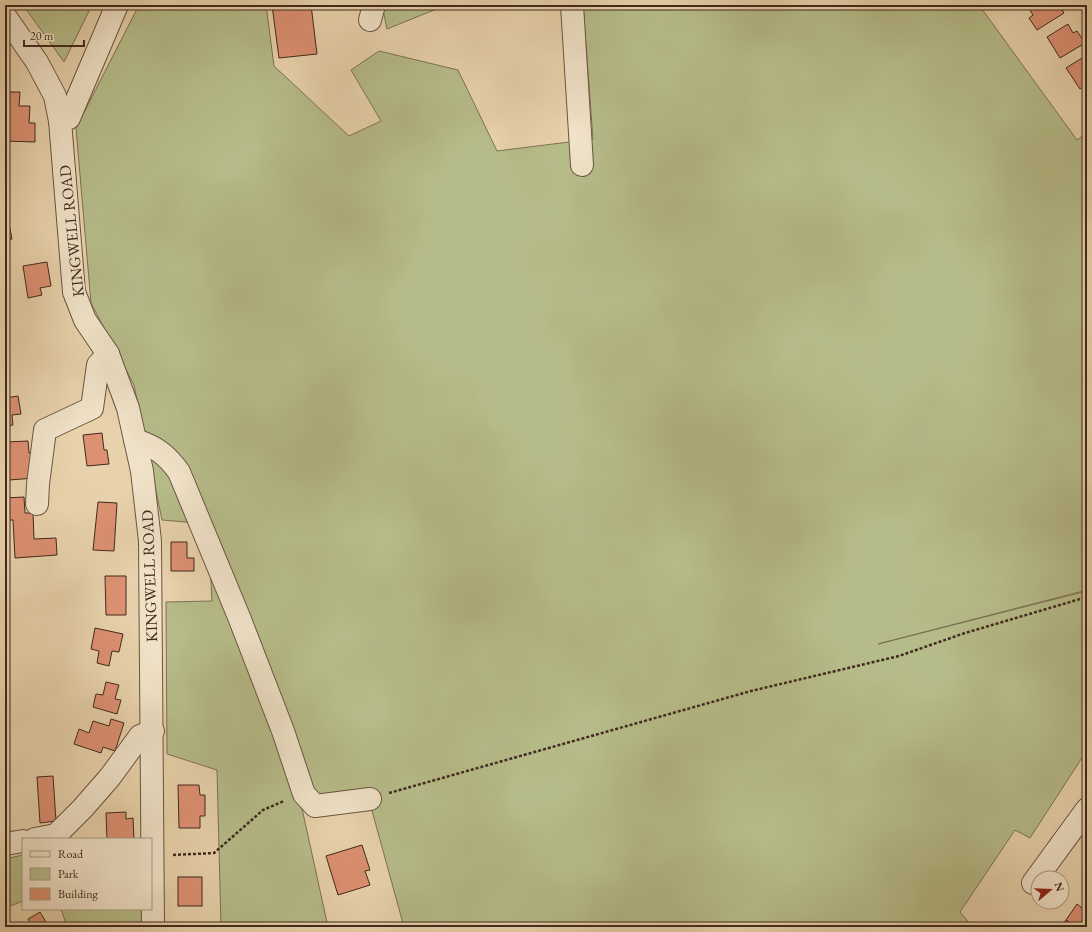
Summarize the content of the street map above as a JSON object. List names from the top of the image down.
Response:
{
  "streets": {
    "street": ["KINGWELL ROAD"]
  },
  "legend": ["Road", "Park", "Building"],
  "scale_bar": "20 m",
  "north": "right"
}
